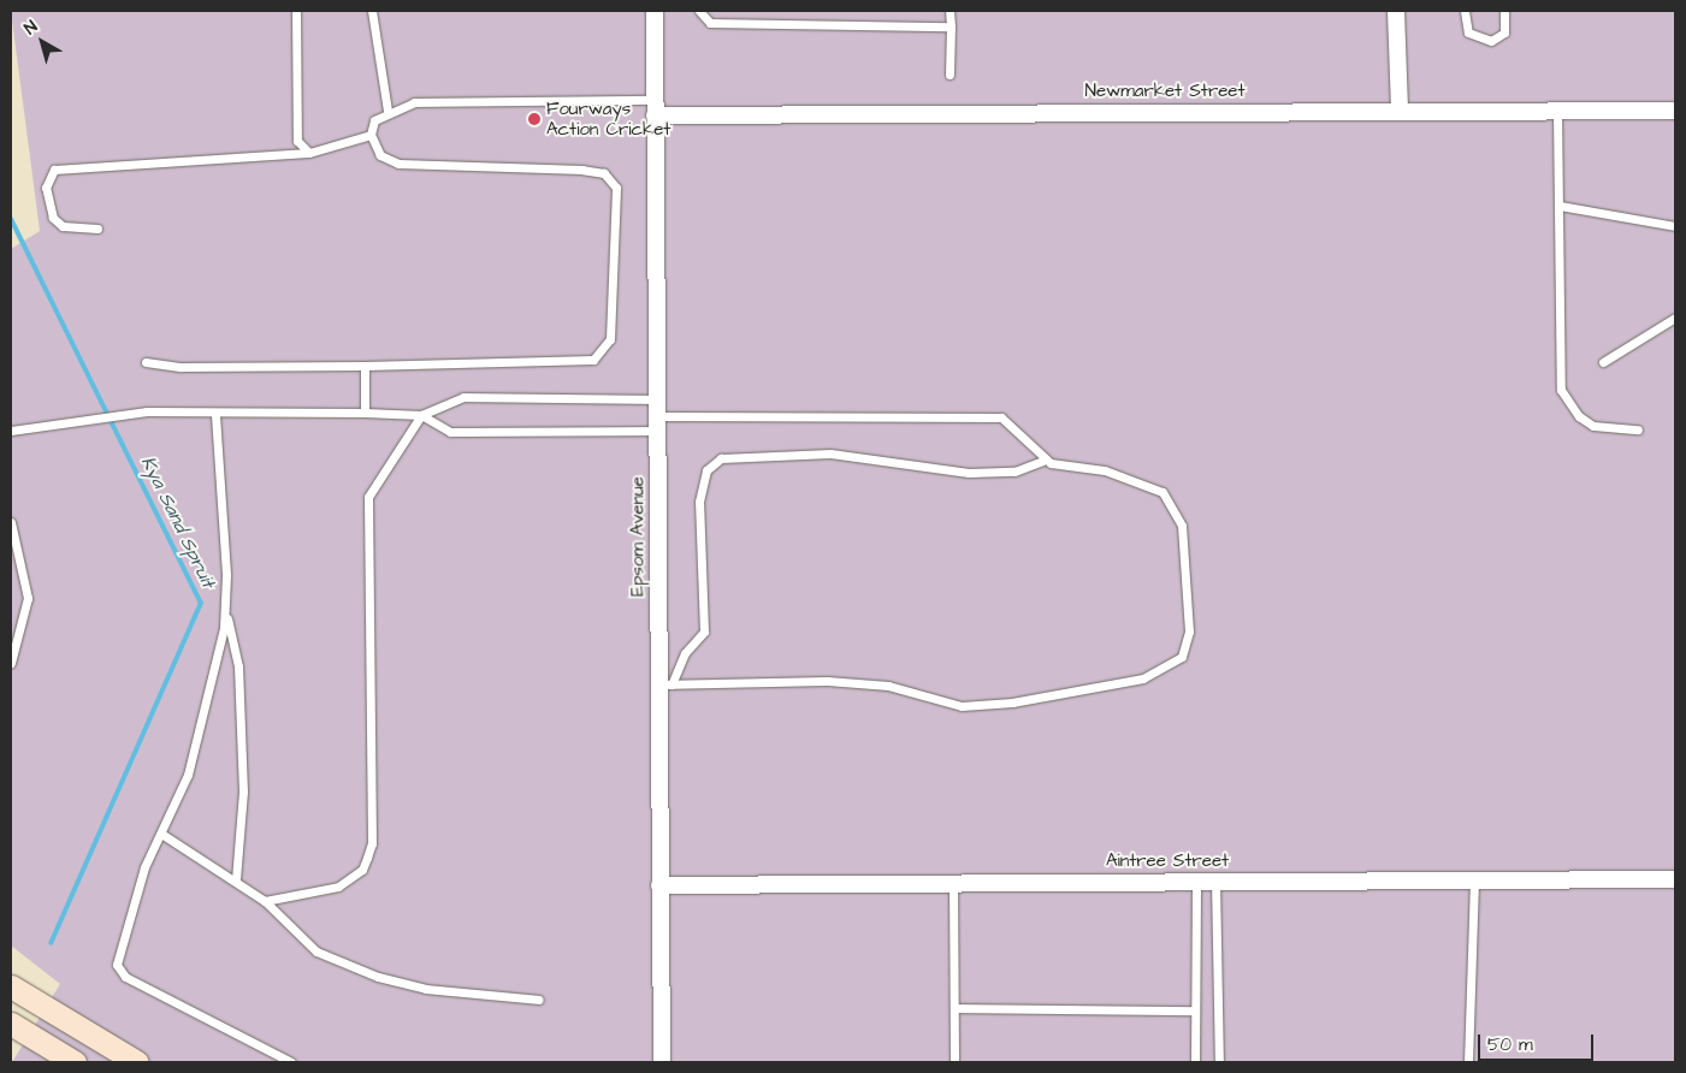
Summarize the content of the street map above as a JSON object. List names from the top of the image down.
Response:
{
  "streets": {
    "street": ["Newmarket Street", "Epsom Avenue", "Aintree Street"]
  },
  "crossings": [
    ["Newmarket Street", "Epsom Avenue"],
    ["Epsom Avenue", "Aintree Street"]
  ],
  "water": ["Kya Sand Spruit"],
  "places": ["Fourways Action Cricket"],
  "scale_bar": "50 m",
  "north": "top left"
}
